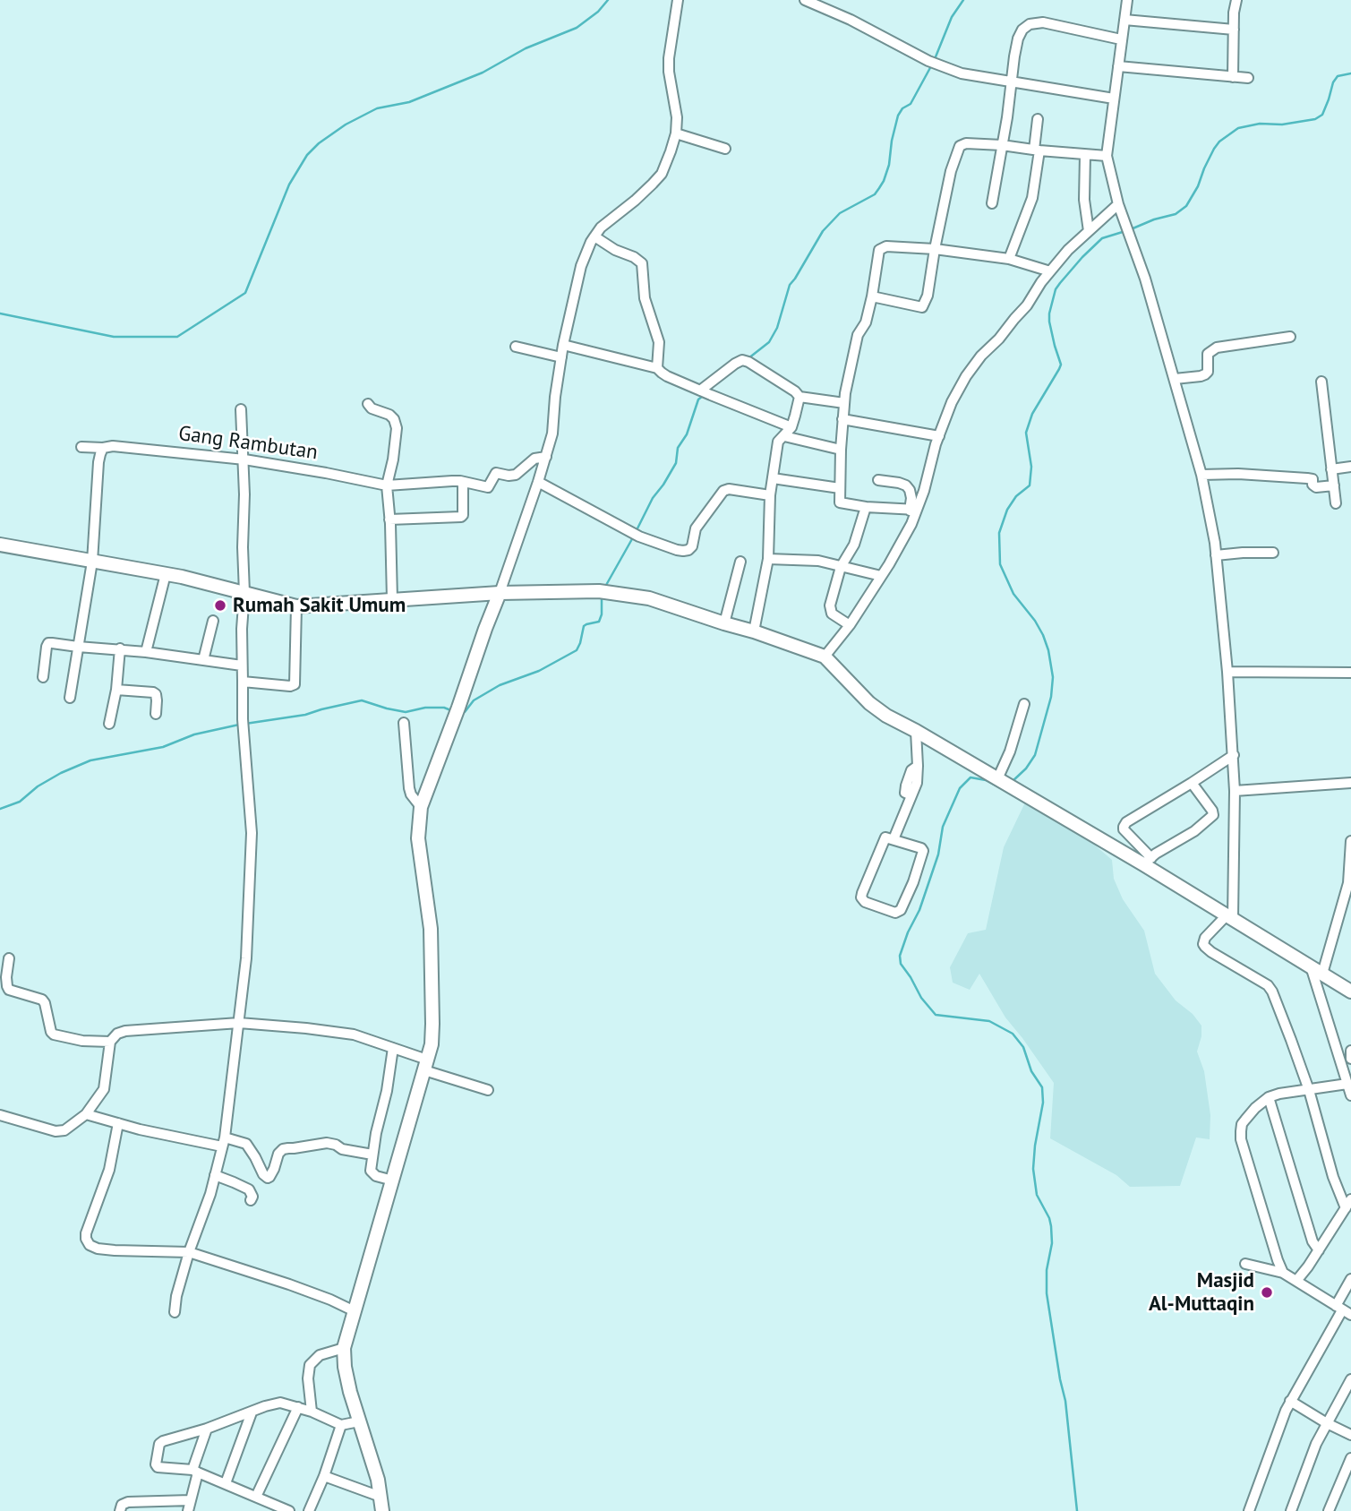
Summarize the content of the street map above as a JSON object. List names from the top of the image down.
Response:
{
  "streets": {
    "street": ["Gang Rambutan"]
  },
  "places": ["Rumah Sakit Umum", "Masjid Al-Muttaqin"]
}
